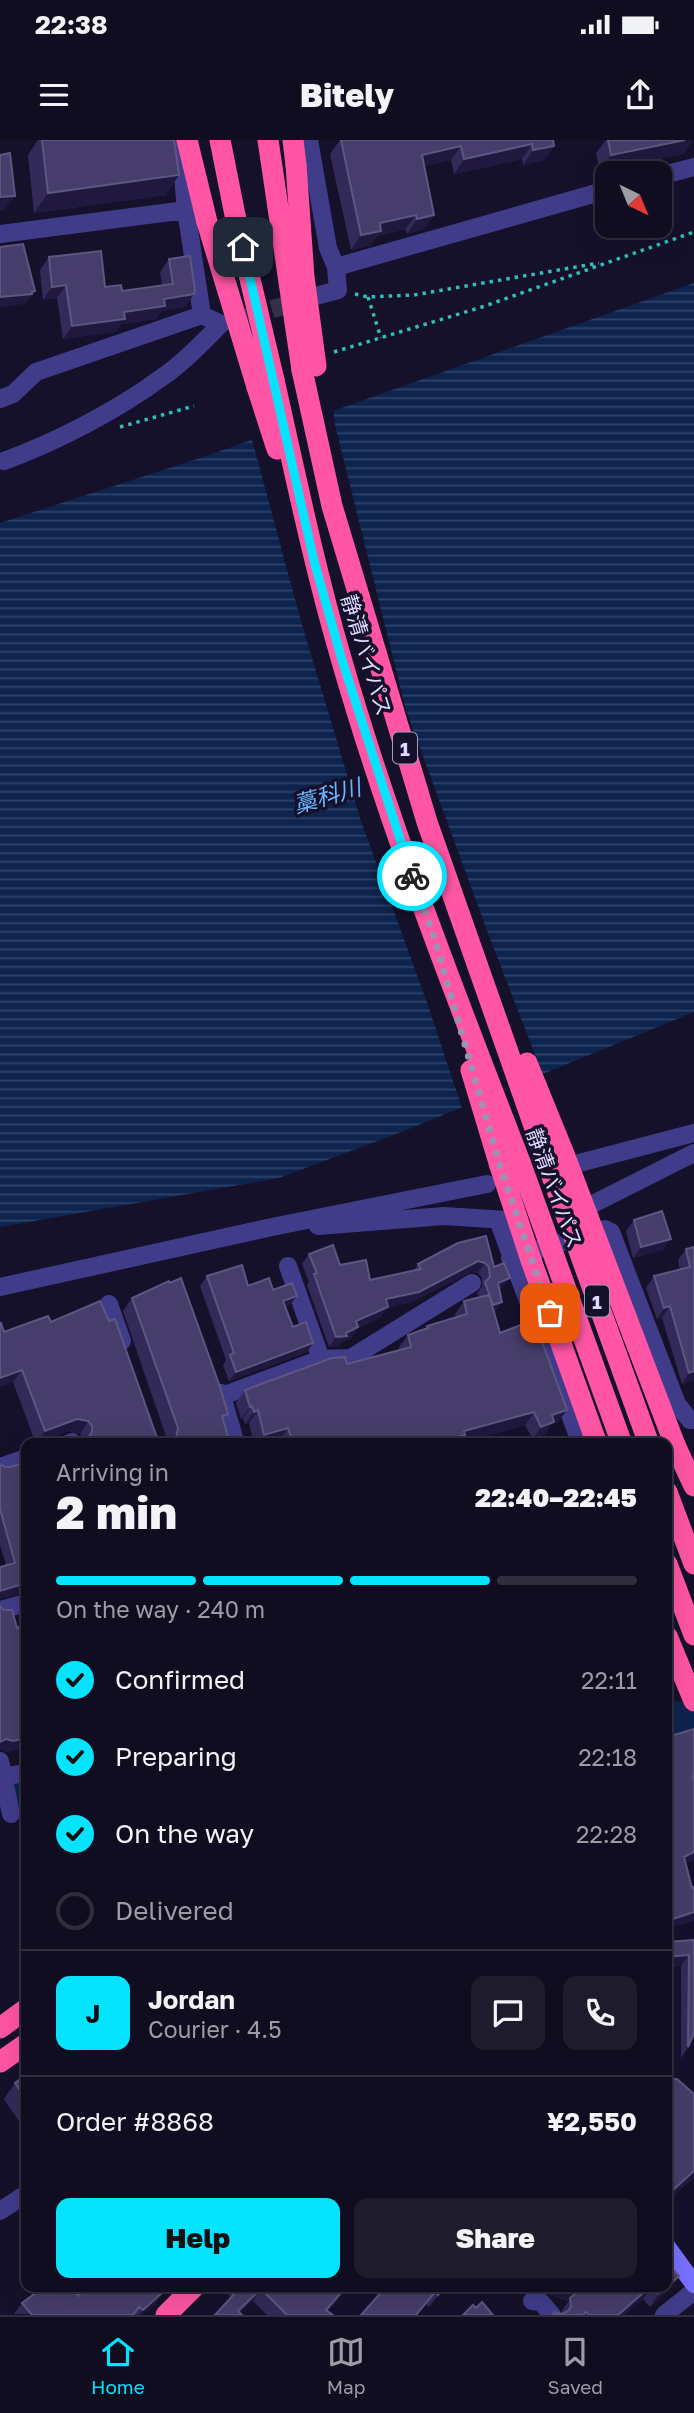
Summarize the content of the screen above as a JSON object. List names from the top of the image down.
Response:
{
  "streets": {
    "highway": ["静清バイパス", "1"]
  },
  "crossings": [
    ["静清バイパス", "1"]
  ],
  "water": ["藁科川"],
  "north": "bottom right",
  "page": {
    "status": "22:38",
    "header": "Bitely",
    "heading": ["2 min", "Arriving in", "22:40–22:45"],
    "panel": [
      "Jordan",
      "Courier · 4.5",
      "Order #8868",
      "¥2,550"
    ],
    "bar": "On the way · 240 m",
    "list": [
      ["Confirmed", "22:11"],
      ["Preparing", "22:18"],
      ["On the way", "22:28"],
      "Delivered"
    ],
    "round": "J",
    "buttons": ["Help", "Share"],
    "tabs": ["Home", "Map", "Saved"]
  }
}
